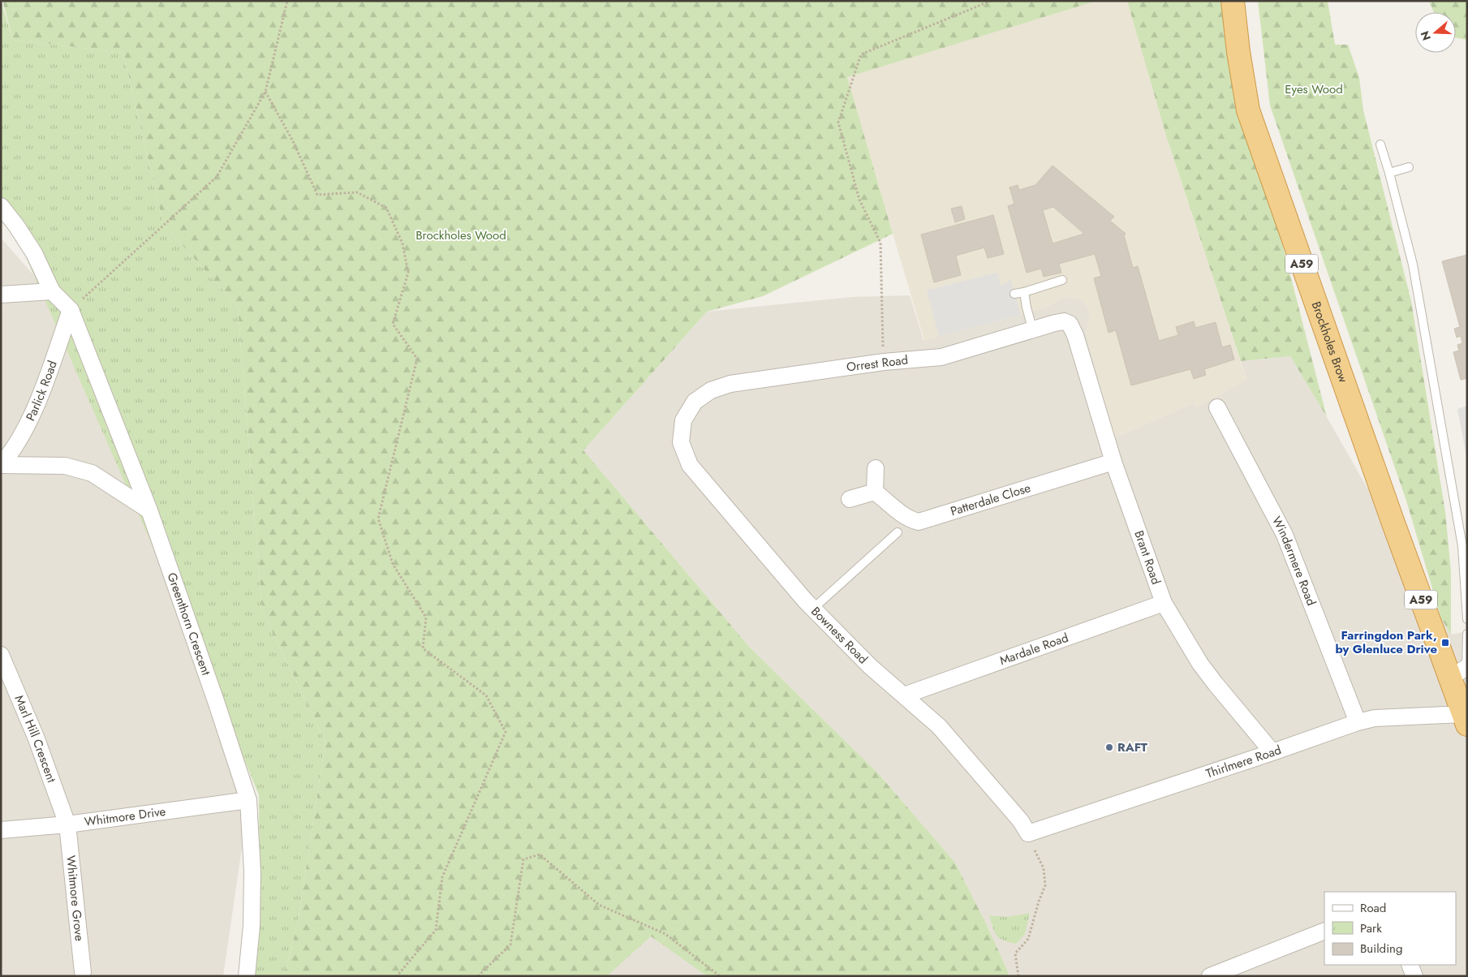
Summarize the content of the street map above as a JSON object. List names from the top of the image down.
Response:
{
  "streets": {
    "highway": ["A59", "Brockholes Brow"],
    "street": [
      "Orrest Road",
      "Parlick Road",
      "Patterdale Close",
      "Brant Road",
      "Windermere Road",
      "Greenthorn Crescent",
      "Bowness Road",
      "Mardale Road",
      "Marl Hill Crescent",
      "Thirlmere Road",
      "Whitmore Drive",
      "Whitmore Grove"
    ]
  },
  "crossings": [
    ["A59", "Brockholes Brow"],
    ["A59", "Thirlmere Road"],
    ["Orrest Road", "Brant Road"],
    ["Orrest Road", "Bowness Road"],
    ["Parlick Road", "Greenthorn Crescent"],
    ["Patterdale Close", "Brant Road"],
    ["Brant Road", "Mardale Road"],
    ["Brant Road", "Thirlmere Road"],
    ["Windermere Road", "Thirlmere Road"],
    ["Greenthorn Crescent", "Whitmore Drive"],
    ["Bowness Road", "Mardale Road"],
    ["Bowness Road", "Thirlmere Road"],
    ["Marl Hill Crescent", "Whitmore Drive"],
    ["Marl Hill Crescent", "Whitmore Grove"],
    ["Whitmore Drive", "Whitmore Grove"]
  ],
  "parks": ["Eyes Wood", "Brockholes Wood"],
  "places": {
    "transit": ["Farringdon Park, by Glenluce Drive"],
    "other": ["RAFT"]
  },
  "legend": ["Road", "Park", "Building"],
  "north": "left"
}
